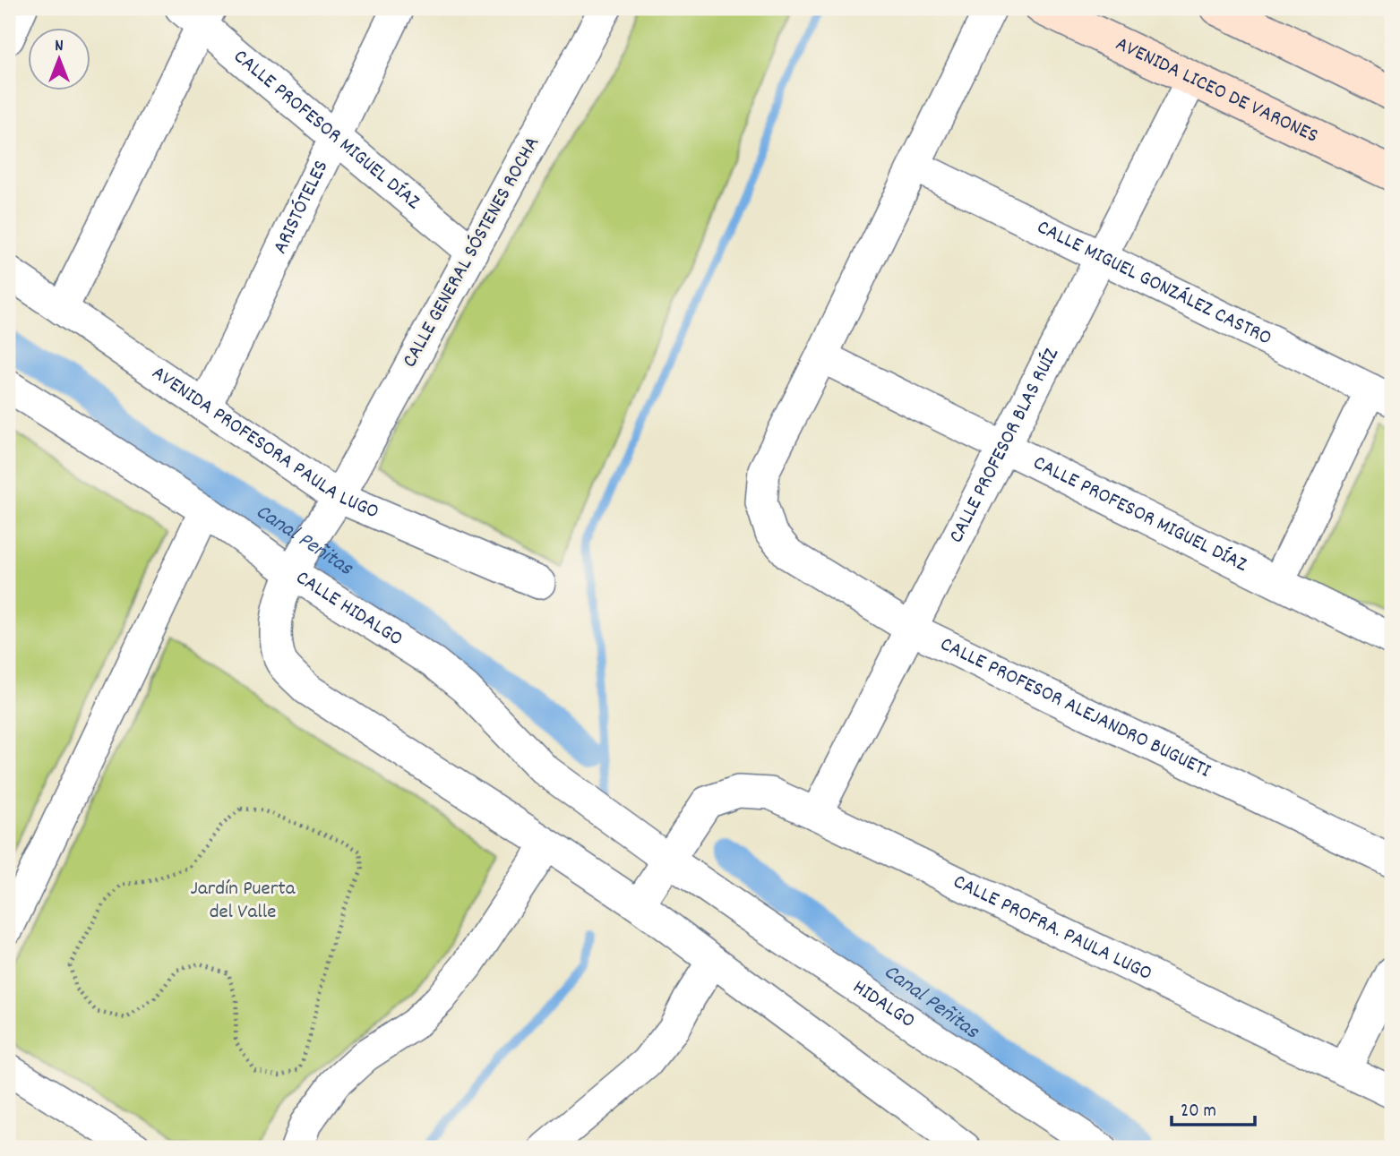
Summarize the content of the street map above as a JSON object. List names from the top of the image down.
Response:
{
  "streets": {
    "street": [
      "AVENIDA LICEO DE VARONES",
      "CALLE PROFESOR MIGUEL DÍAZ",
      "ARISTÓTELES",
      "CALLE GENERAL SÓSTENES ROCHA",
      "CALLE MIGUEL GONZÁLEZ CASTRO",
      "AVENIDA PROFESORA PAULA LUGO",
      "CALLE PROFESOR BLAS RUÍZ",
      "CALLE HIDALGO",
      "CALLE PROFESOR ALEJANDRO BUGUETI",
      "CALLE PROFRA. PAULA LUGO",
      "HIDALGO"
    ]
  },
  "crossings": [
    ["AVENIDA LICEO DE VARONES", "CALLE PROFESOR BLAS RUÍZ"],
    ["CALLE PROFESOR MIGUEL DÍAZ", "ARISTÓTELES"],
    ["CALLE PROFESOR MIGUEL DÍAZ", "CALLE GENERAL SÓSTENES ROCHA"],
    ["CALLE PROFESOR MIGUEL DÍAZ", "CALLE PROFESOR BLAS RUÍZ"],
    ["CALLE PROFESOR MIGUEL DÍAZ", "CALLE PROFESOR ALEJANDRO BUGUETI"],
    ["ARISTÓTELES", "AVENIDA PROFESORA PAULA LUGO"],
    ["CALLE GENERAL SÓSTENES ROCHA", "AVENIDA PROFESORA PAULA LUGO"],
    ["CALLE MIGUEL GONZÁLEZ CASTRO", "CALLE PROFESOR BLAS RUÍZ"],
    ["CALLE PROFESOR BLAS RUÍZ", "CALLE PROFESOR ALEJANDRO BUGUETI"],
    ["CALLE PROFESOR BLAS RUÍZ", "CALLE PROFRA. PAULA LUGO"],
    ["CALLE HIDALGO", "CALLE PROFRA. PAULA LUGO"],
    ["CALLE HIDALGO", "HIDALGO"],
    ["CALLE PROFRA. PAULA LUGO", "HIDALGO"]
  ],
  "water": ["Canal Peñitas"],
  "parks": ["Jardín Puerta del Valle"],
  "scale_bar": "20 m",
  "north": "top"
}
